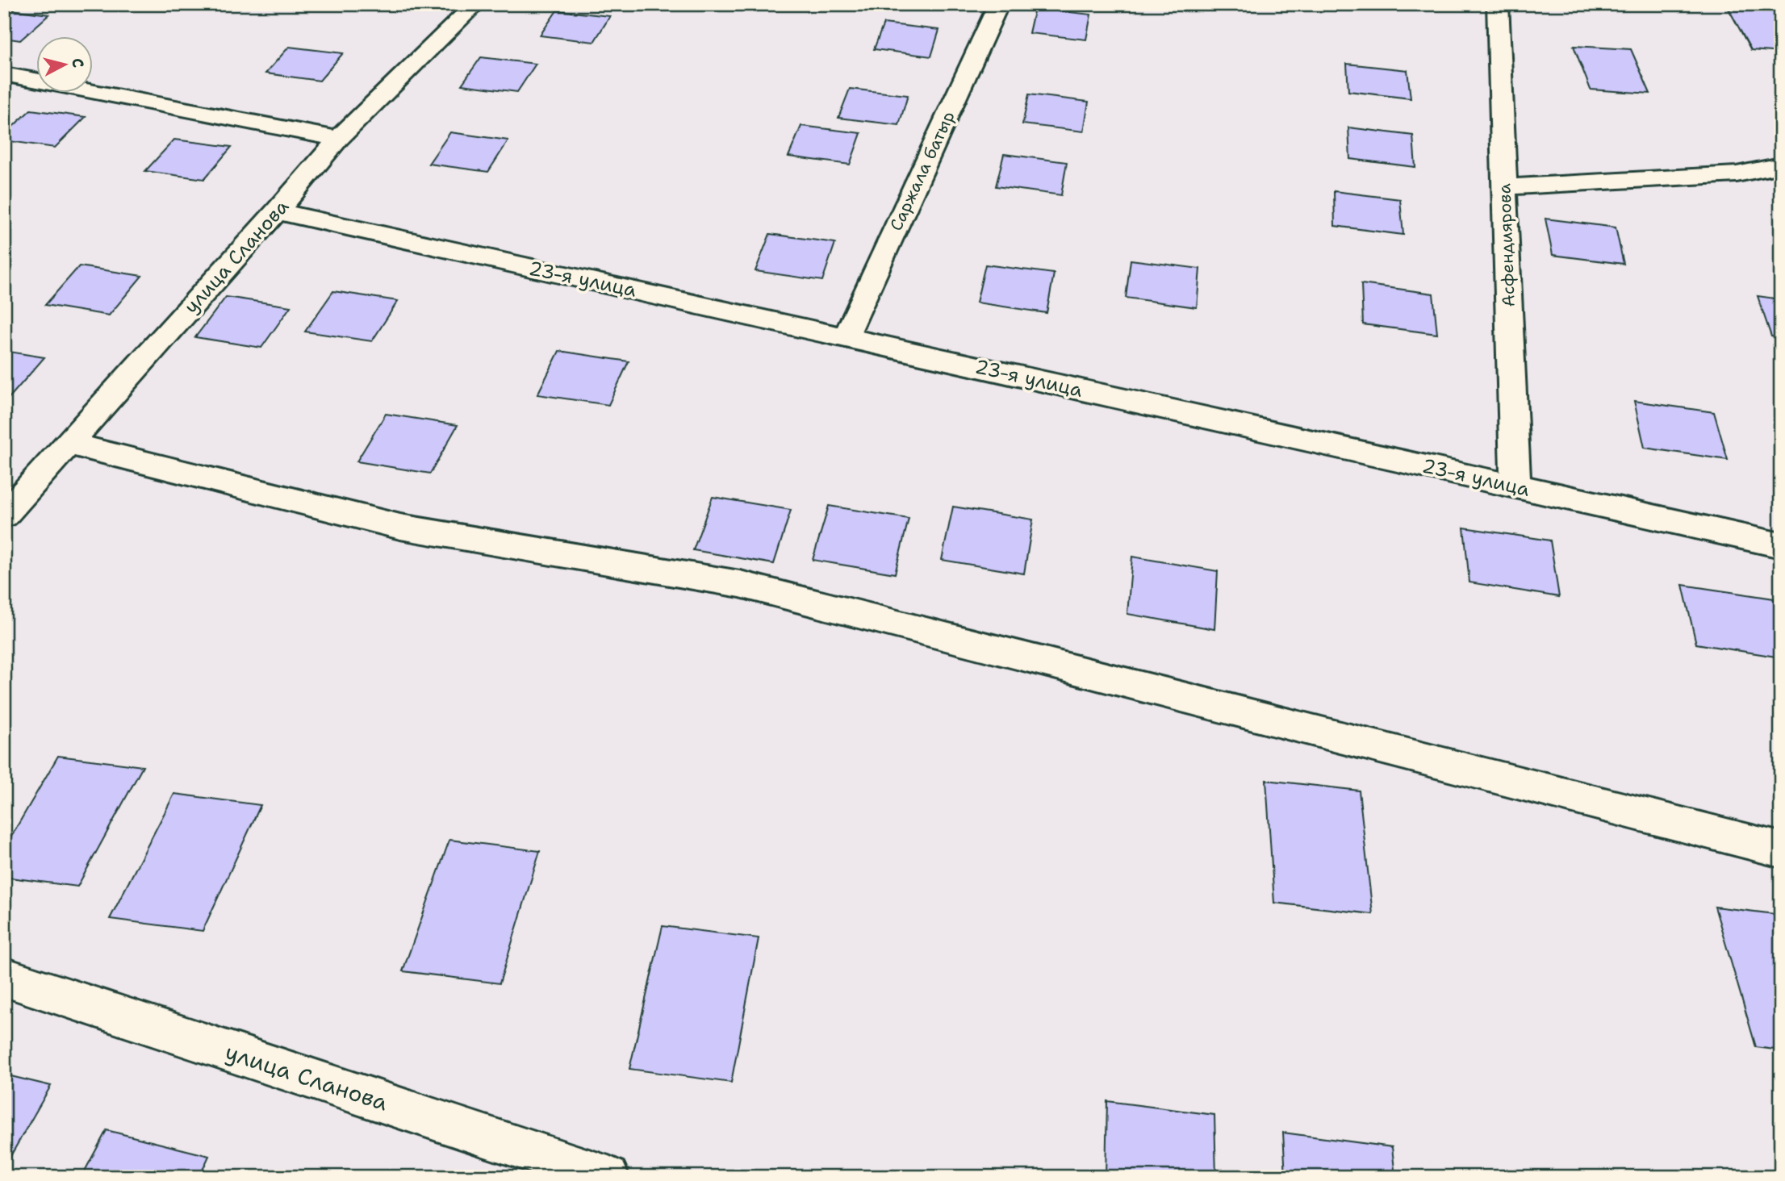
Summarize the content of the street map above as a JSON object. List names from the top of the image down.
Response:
{
  "streets": {
    "street": [
      "Саржала батыр",
      "Асфендиярова",
      "улица Сланова",
      "23-я улица"
    ]
  },
  "crossings": [
    ["Саржала батыр", "23-я улица"],
    ["Асфендиярова", "23-я улица"],
    ["улица Сланова", "23-я улица"]
  ],
  "north": "right"
}
